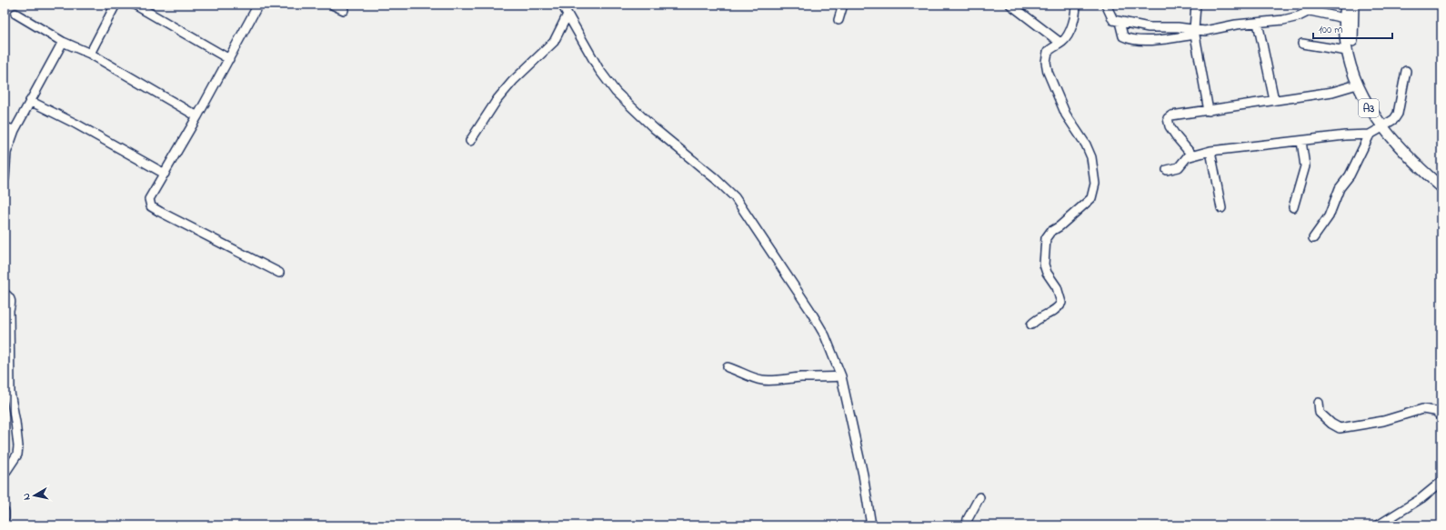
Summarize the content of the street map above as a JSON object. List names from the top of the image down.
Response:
{
  "streets": {
    "main road": ["A3"]
  },
  "scale_bar": "100 m",
  "north": "left"
}
